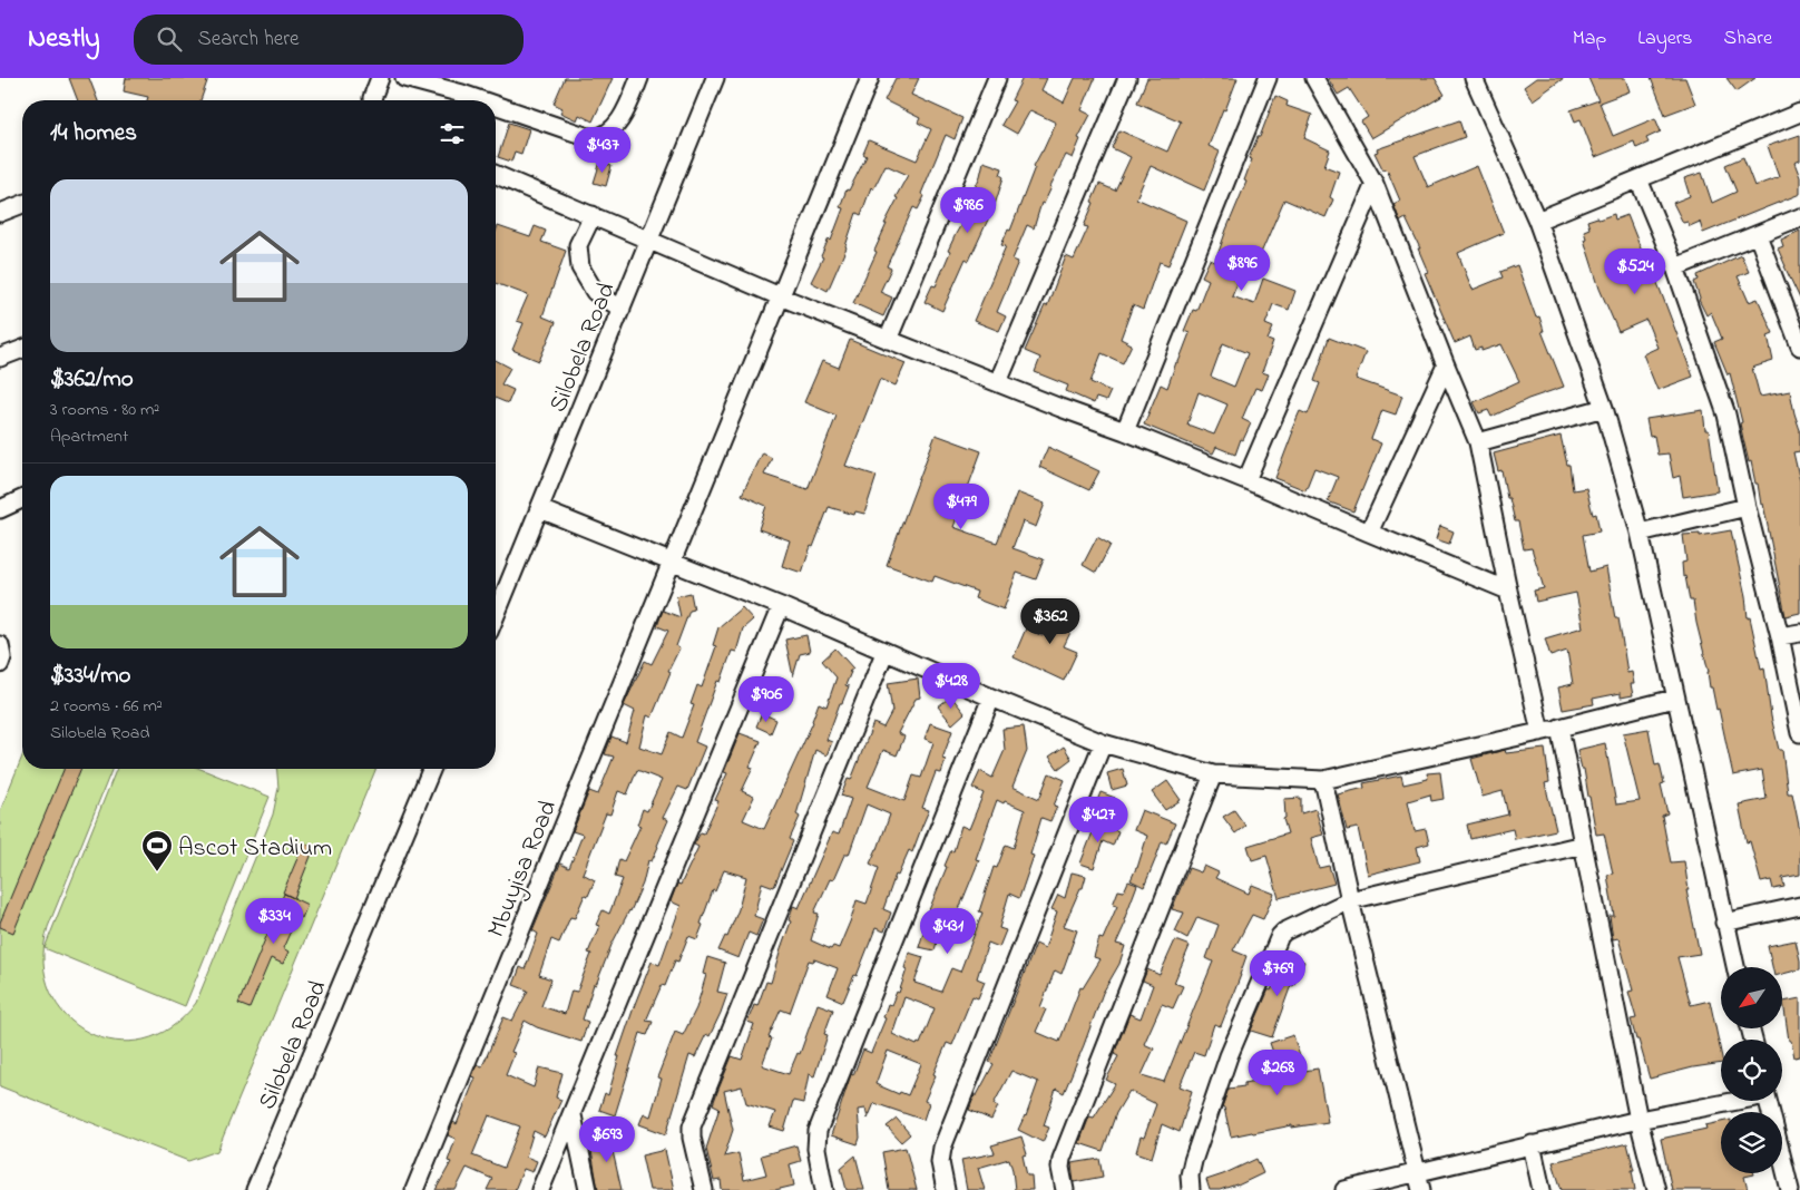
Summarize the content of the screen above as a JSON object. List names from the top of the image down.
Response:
{
  "streets": {
    "street": ["Silobela Road", "Mbuyisa Road"]
  },
  "places": {
    "sports": ["Ascot Stadium"]
  },
  "north": "bottom left",
  "page": {
    "header": "Nestly",
    "search": "Search here",
    "nav": ["Map", "Layers", "Share"],
    "heading": "14 homes",
    "price": [
      "$437",
      "$986",
      "$896",
      "$524",
      "$479",
      "$362",
      "$428",
      "$906",
      "$427",
      "$334",
      "$431",
      "$769",
      "$268",
      "$693"
    ],
    "list": [
      {
        "name": "$362/mo",
        "note": "3 rooms · 80 m² · Apartment"
      },
      {
        "name": "$334/mo",
        "note": "2 rooms · 66 m² · Silobela Road"
      }
    ]
  }
}
